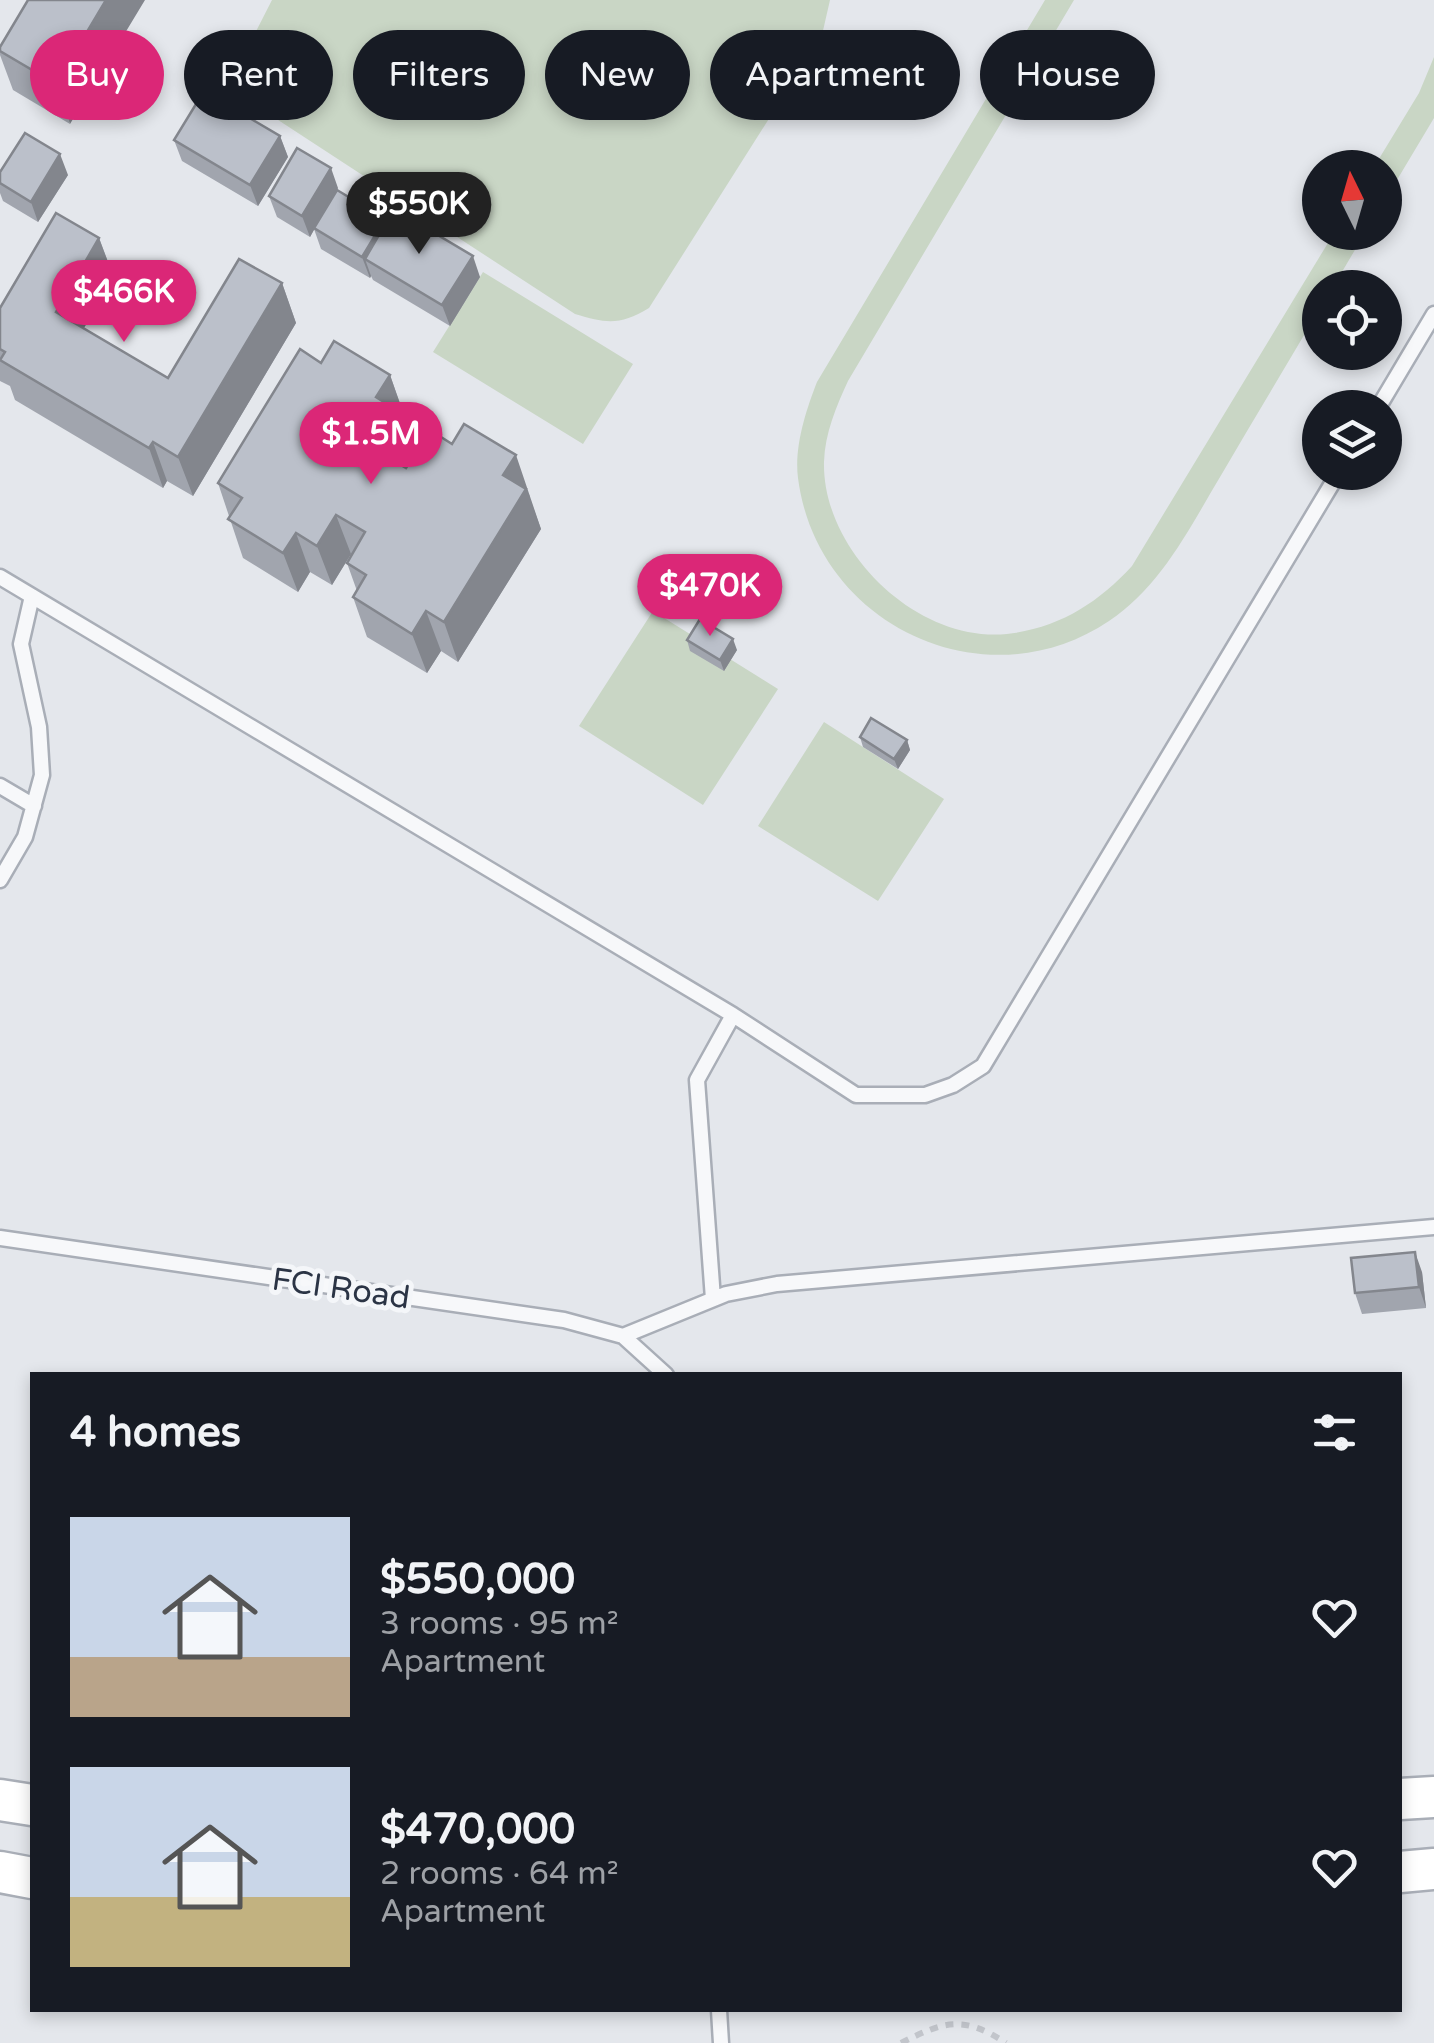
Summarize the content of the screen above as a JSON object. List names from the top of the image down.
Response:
{
  "streets": {
    "lane": ["FCI Road"]
  },
  "north": "top",
  "page": {
    "chip": [
      "Buy",
      "Rent",
      "Filters",
      "New",
      "Apartment",
      "House"
    ],
    "price": [
      "$550K",
      "$466K",
      "$1.5M",
      "$470K"
    ],
    "heading": "4 homes",
    "list": [
      {
        "name": "$550,000",
        "note": "3 rooms · 95 m² · Apartment"
      },
      {
        "name": "$470,000",
        "note": "2 rooms · 64 m² · Apartment"
      }
    ]
  }
}
